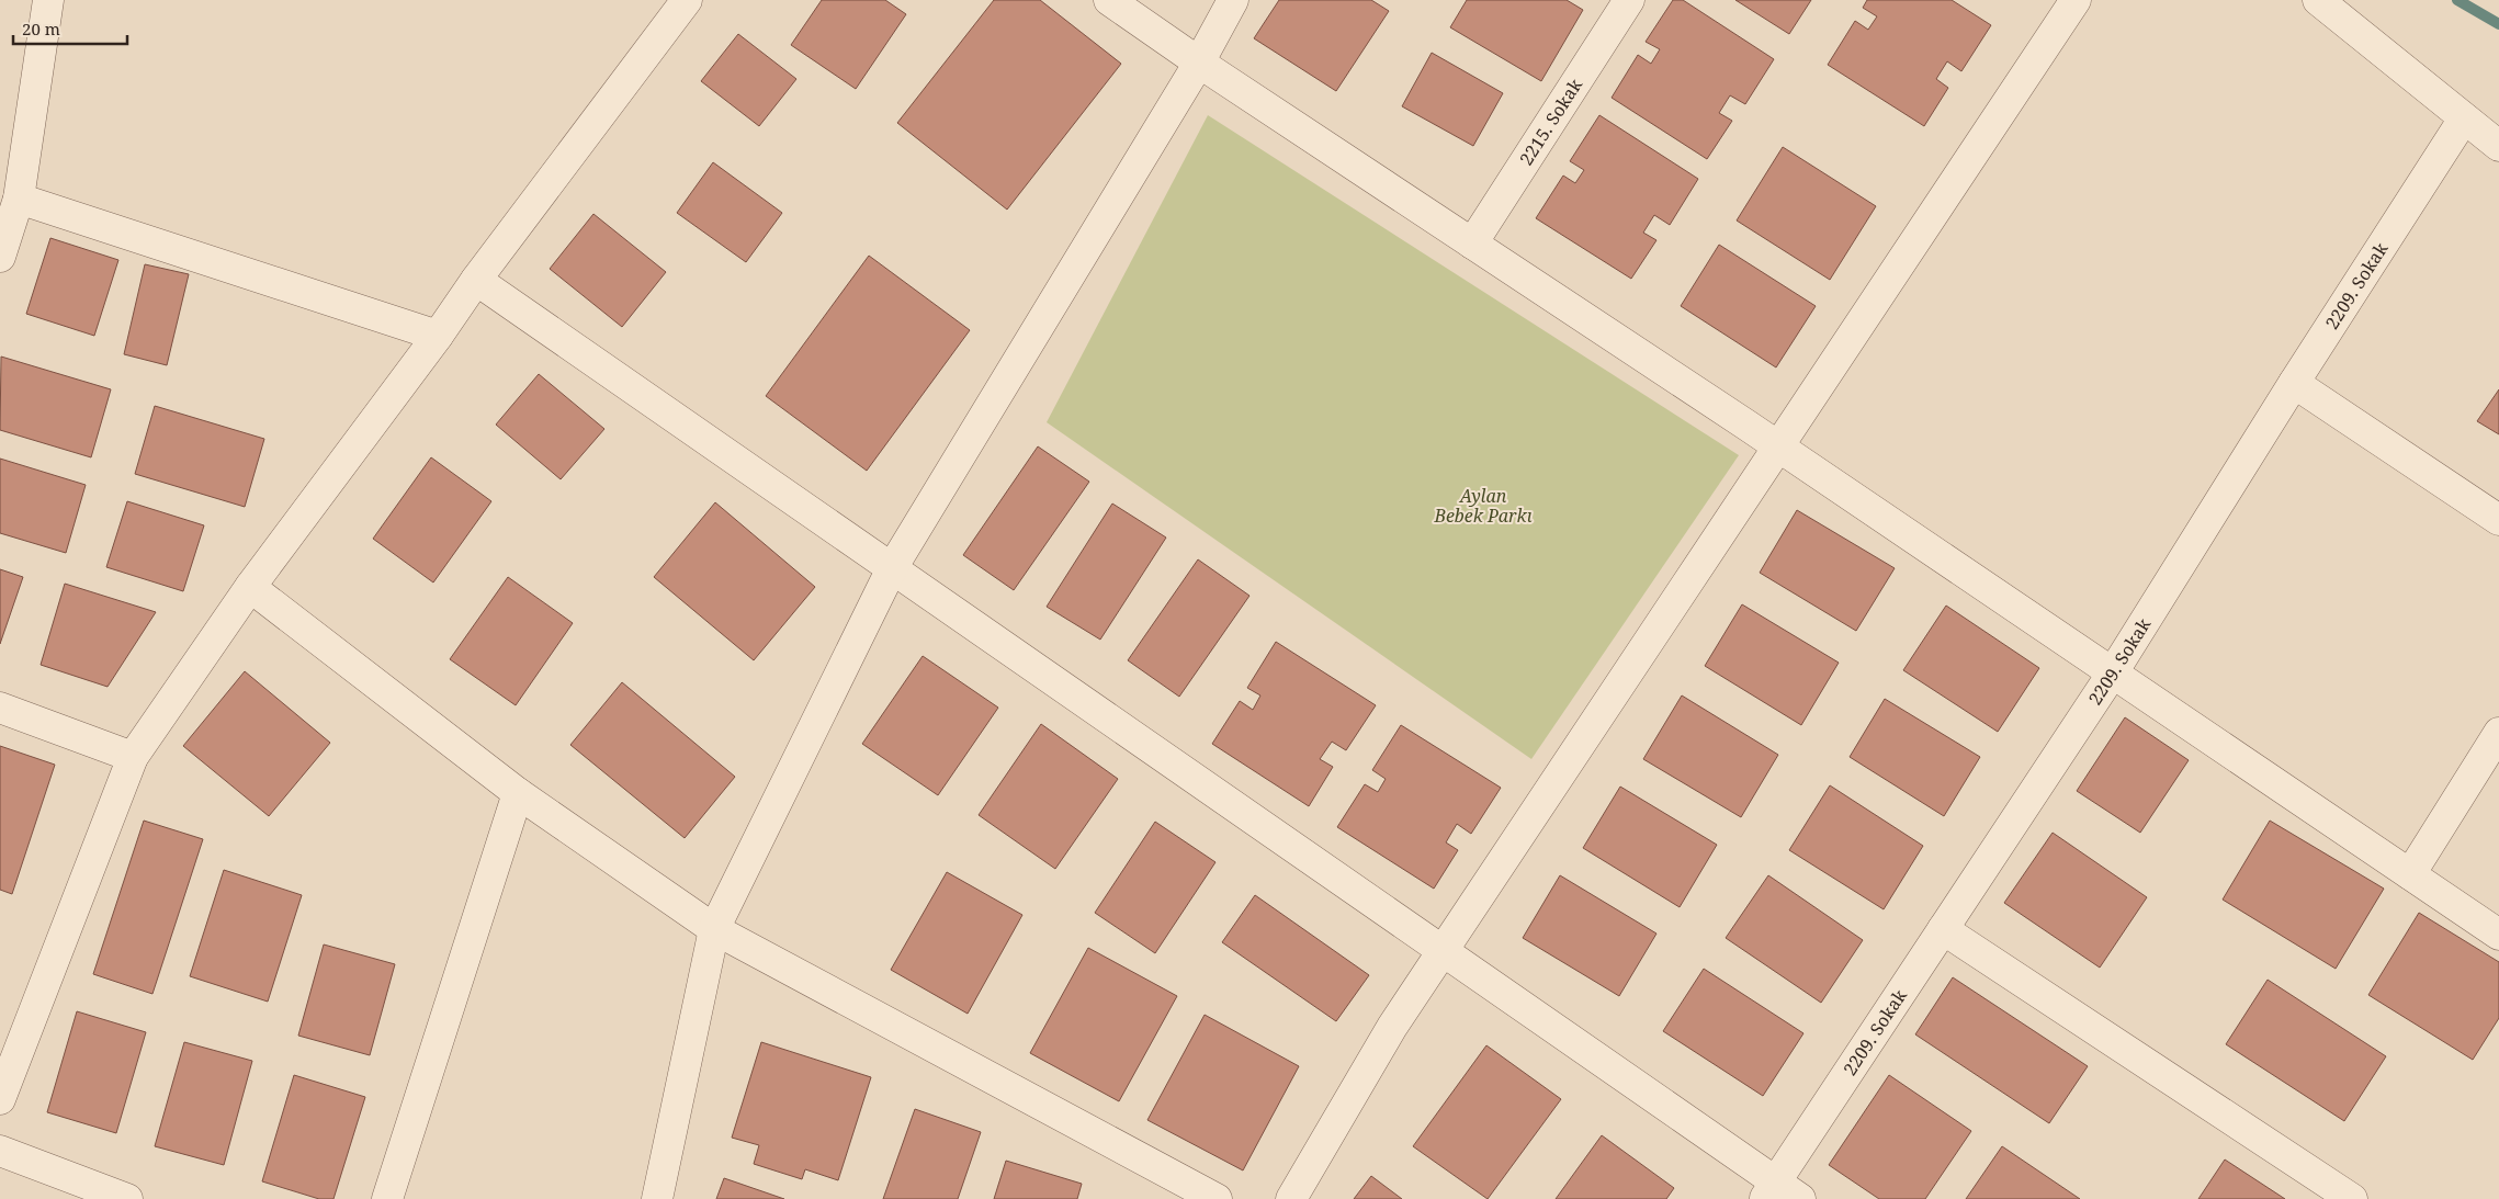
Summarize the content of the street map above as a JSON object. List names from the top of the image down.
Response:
{
  "streets": {
    "street": ["2215. Sokak", "2209. Sokak"]
  },
  "parks": ["Aylan Bebek Parkı"],
  "scale_bar": "20 m"
}
